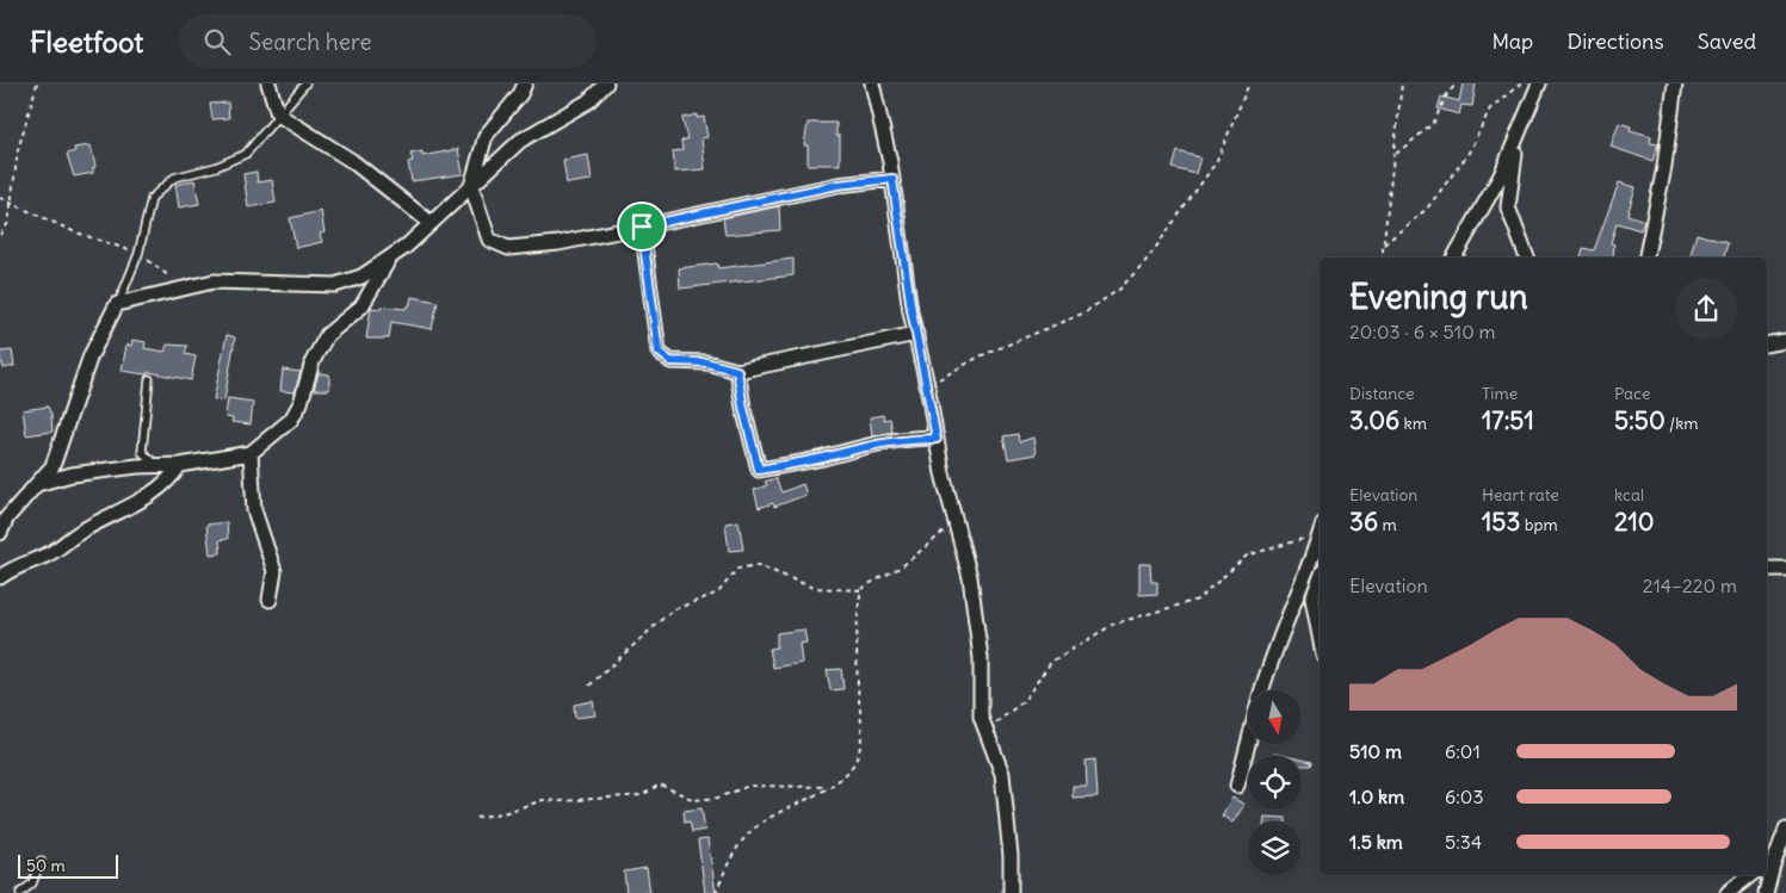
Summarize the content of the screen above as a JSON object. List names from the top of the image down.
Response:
{
  "scale_bar": "50 m",
  "north": "bottom",
  "page": {
    "header": "Fleetfoot",
    "search": "Search here",
    "nav": ["Map", "Directions", "Saved"],
    "heading": ["Evening run", "20:03 · 6 × 510 m"],
    "stats": [
      ["Distance", "3.06 km"],
      ["Time", "17:51"],
      ["Pace", "5:50 /km"],
      ["Elevation", "36 m"],
      ["Heart rate", "153 bpm"],
      ["kcal", "210"]
    ],
    "chart": ["Elevation", "214–220 m"],
    "list": [
      {
        "name": "510 m",
        "note": "6:01"
      },
      {
        "name": "1.0 km",
        "note": "6:03"
      },
      {
        "name": "1.5 km",
        "note": "5:34"
      }
    ],
    "scale": "50 m"
  }
}
